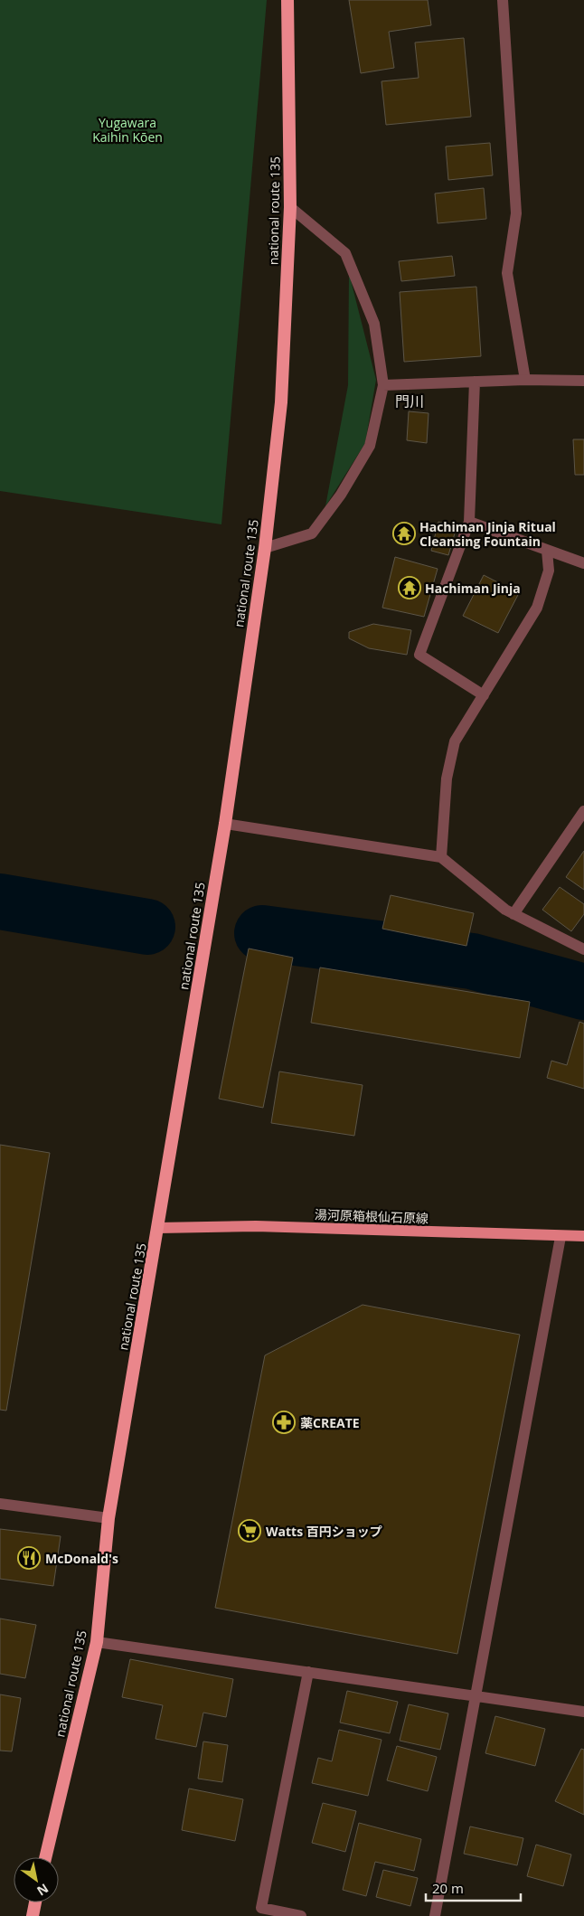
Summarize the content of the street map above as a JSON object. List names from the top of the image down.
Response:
{
  "streets": {
    "highway": ["national route 135"],
    "main road": ["湯河原箱根仙石原線"]
  },
  "crossings": [
    ["national route 135", "湯河原箱根仙石原線"]
  ],
  "districts": ["門川"],
  "parks": ["Yugawara Kaihin Kōen"],
  "places": {
    "temple": ["Hachiman Jinja Ritual Cleansing Fountain", "Hachiman Jinja"],
    "pharmacy": ["薬CREATE"],
    "supermarket": ["Watts 百円ショップ"],
    "restaurant": ["McDonald's"]
  },
  "scale_bar": "20 m",
  "north": "bottom right"
}
